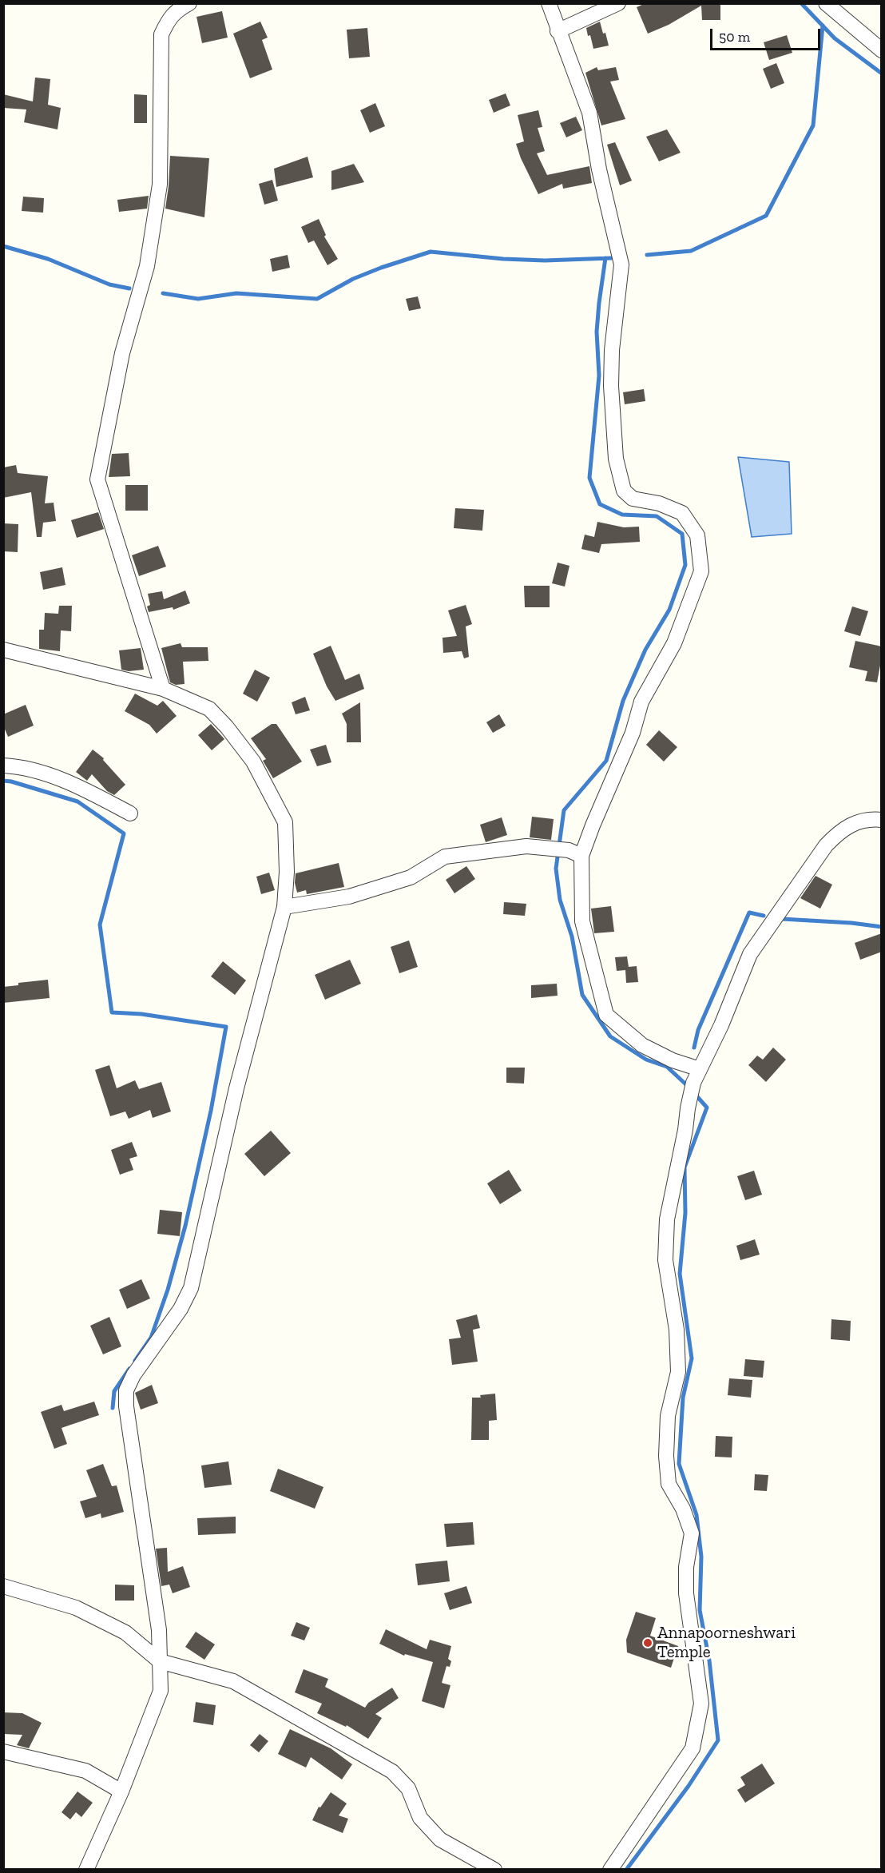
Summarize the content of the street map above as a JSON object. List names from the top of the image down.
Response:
{
  "places": ["Annapoorneshwari Temple"],
  "scale_bar": "50 m"
}
